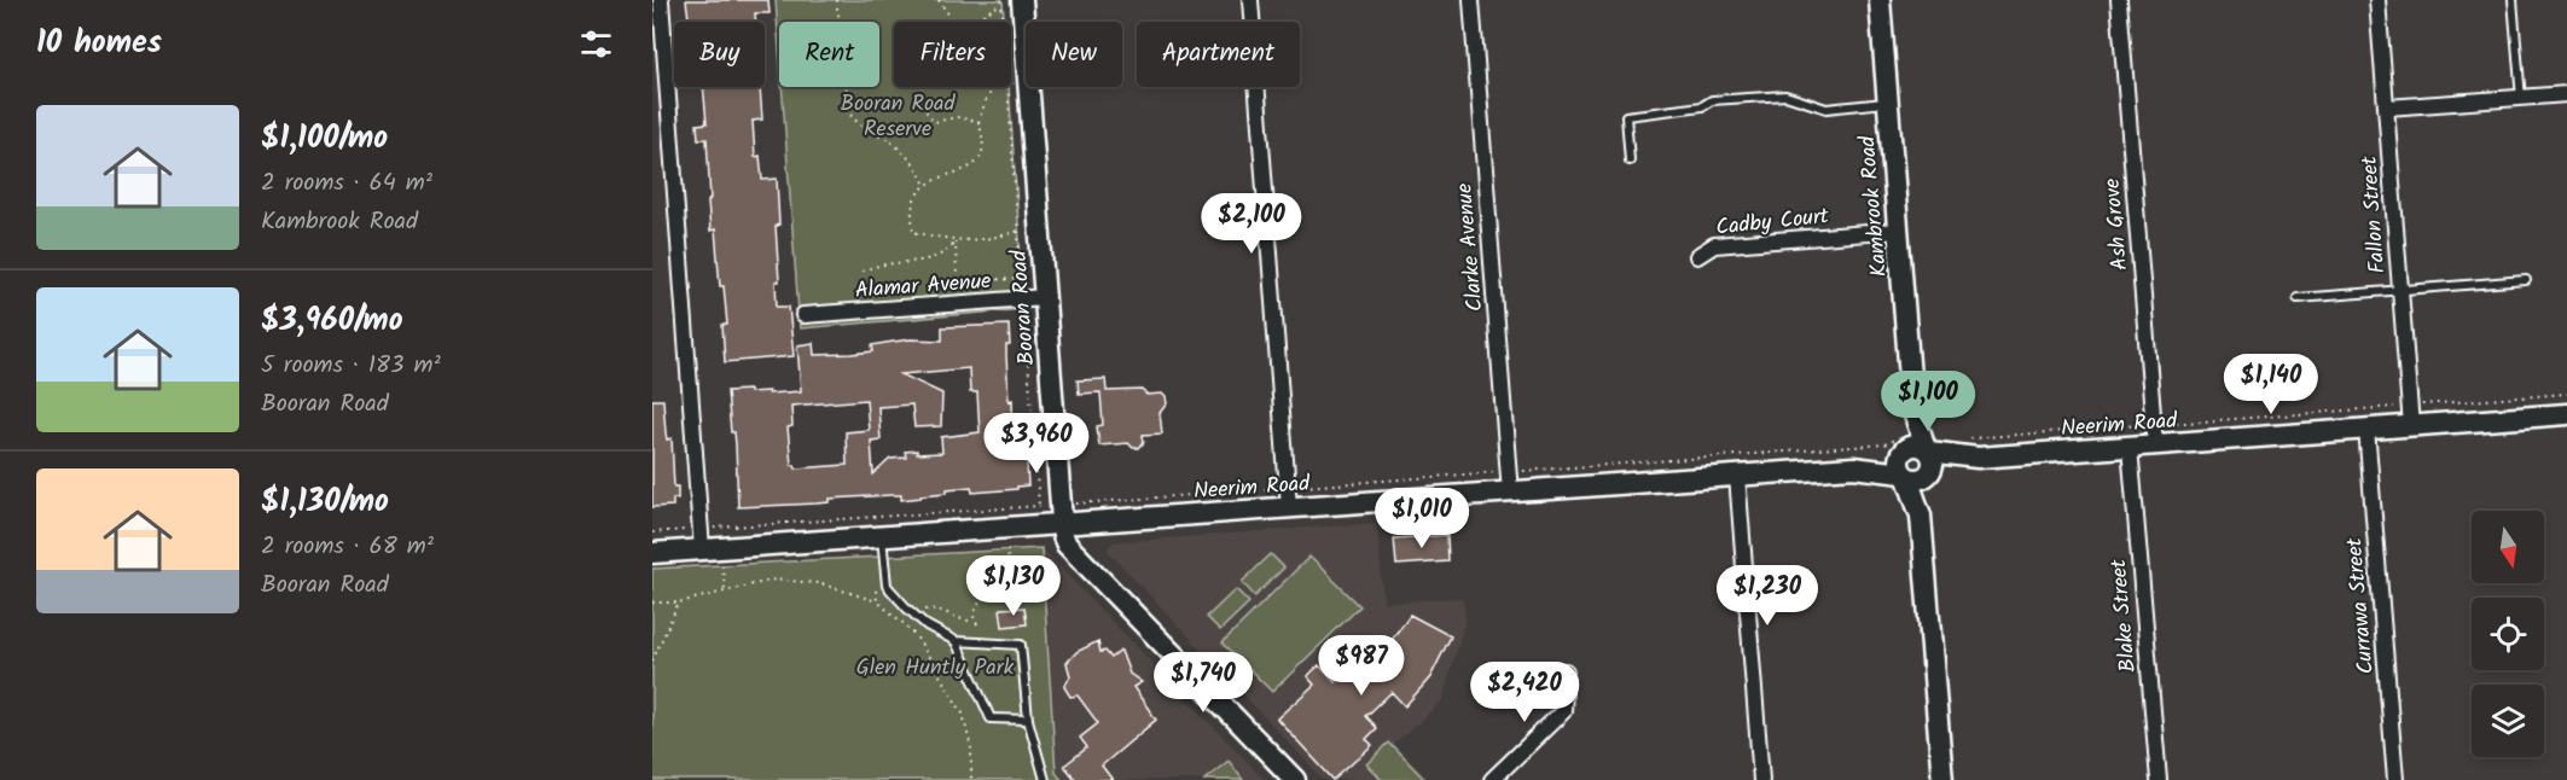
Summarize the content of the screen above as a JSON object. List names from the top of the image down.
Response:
{
  "streets": {
    "street": [
      "Kambrook Road",
      "Fallon Street",
      "Cadby Court",
      "Ash Grove",
      "Clarke Avenue",
      "Alamar Avenue",
      "Booran Road",
      "Neerim Road",
      "Currawa Street",
      "Blake Street"
    ]
  },
  "crossings": [
    ["Kambrook Road", "Cadby Court"],
    ["Kambrook Road", "Neerim Road"],
    ["Fallon Street", "Neerim Road"],
    ["Ash Grove", "Neerim Road"],
    ["Clarke Avenue", "Neerim Road"],
    ["Alamar Avenue", "Booran Road"],
    ["Booran Road", "Neerim Road"],
    ["Neerim Road", "Currawa Street"],
    ["Neerim Road", "Blake Street"]
  ],
  "parks": ["Booran Road Reserve", "Glen Huntly Park"],
  "north": "bottom",
  "page": {
    "heading": "10 homes",
    "chip": [
      "Buy",
      "Rent",
      "Filters",
      "New",
      "Apartment"
    ],
    "list": [
      {
        "name": "$1,100/mo",
        "note": "2 rooms · 64 m² · Kambrook Road"
      },
      {
        "name": "$3,960/mo",
        "note": "5 rooms · 183 m² · Booran Road"
      },
      {
        "name": "$1,130/mo",
        "note": "2 rooms · 68 m² · Booran Road"
      }
    ],
    "price": [
      "$2,100",
      "$1,140",
      "$1,100",
      "$3,960",
      "$1,010",
      "$1,130",
      "$1,230",
      "$987",
      "$1,740",
      "$2,420"
    ]
  }
}
